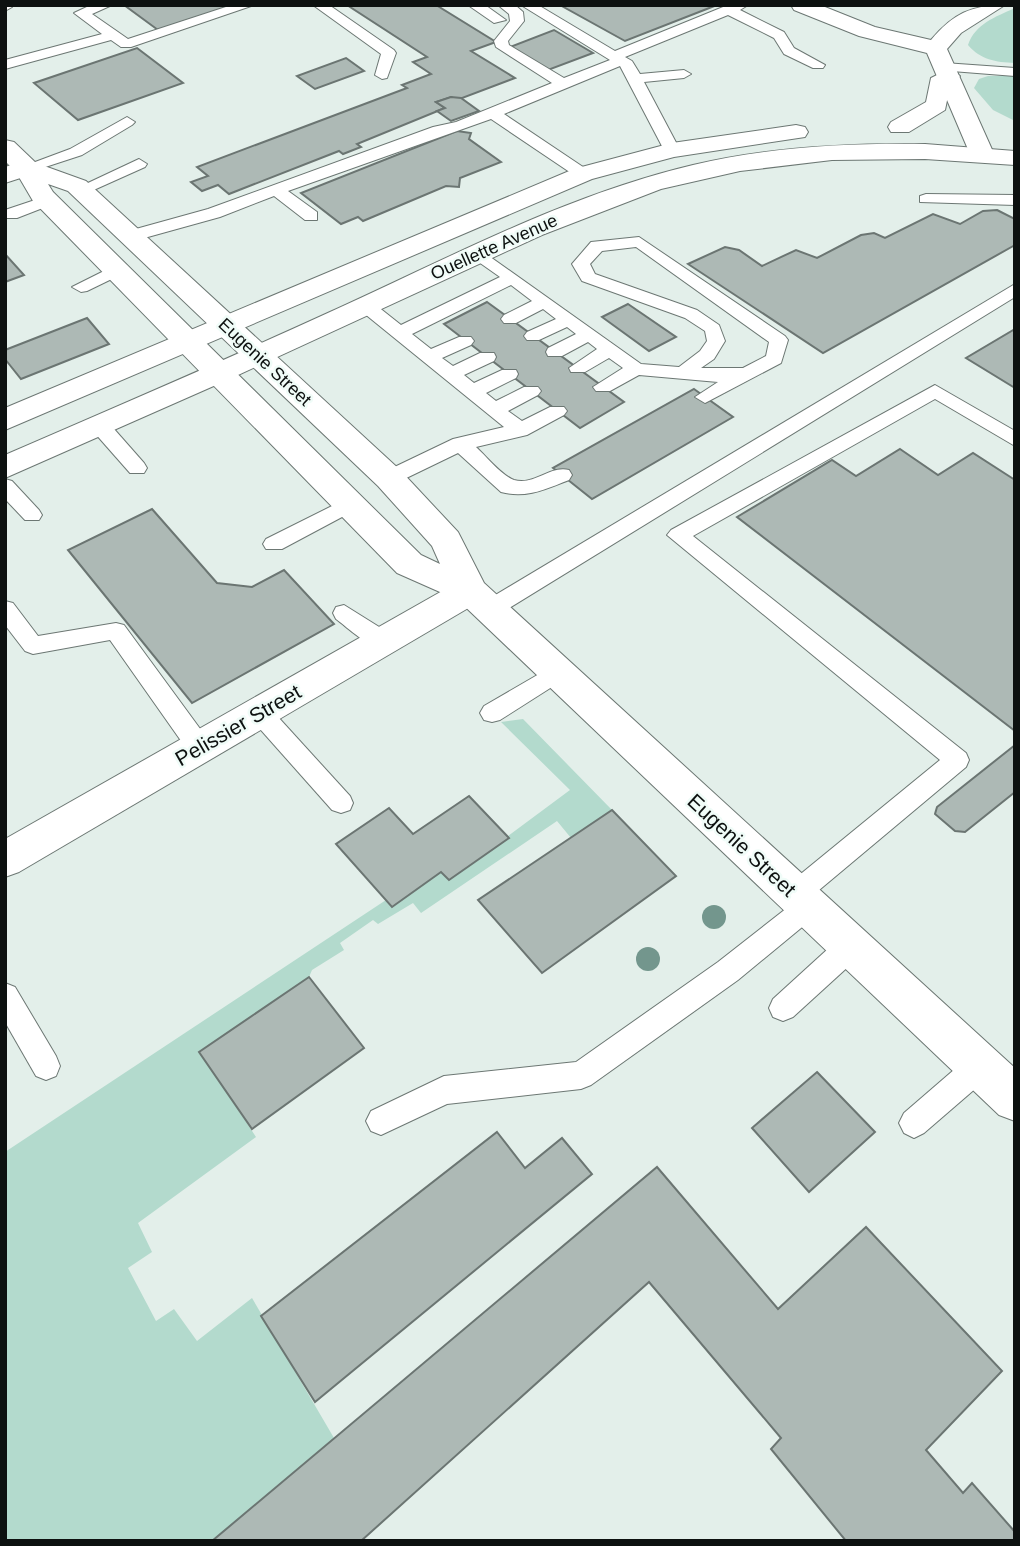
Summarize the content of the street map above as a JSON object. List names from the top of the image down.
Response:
{
  "streets": {
    "street": ["Ouellette Avenue", "Eugenie Street", "Pelissier Street"]
  },
  "crossings": [
    ["Ouellette Avenue", "Eugenie Street"],
    ["Eugenie Street", "Pelissier Street"]
  ]
}
